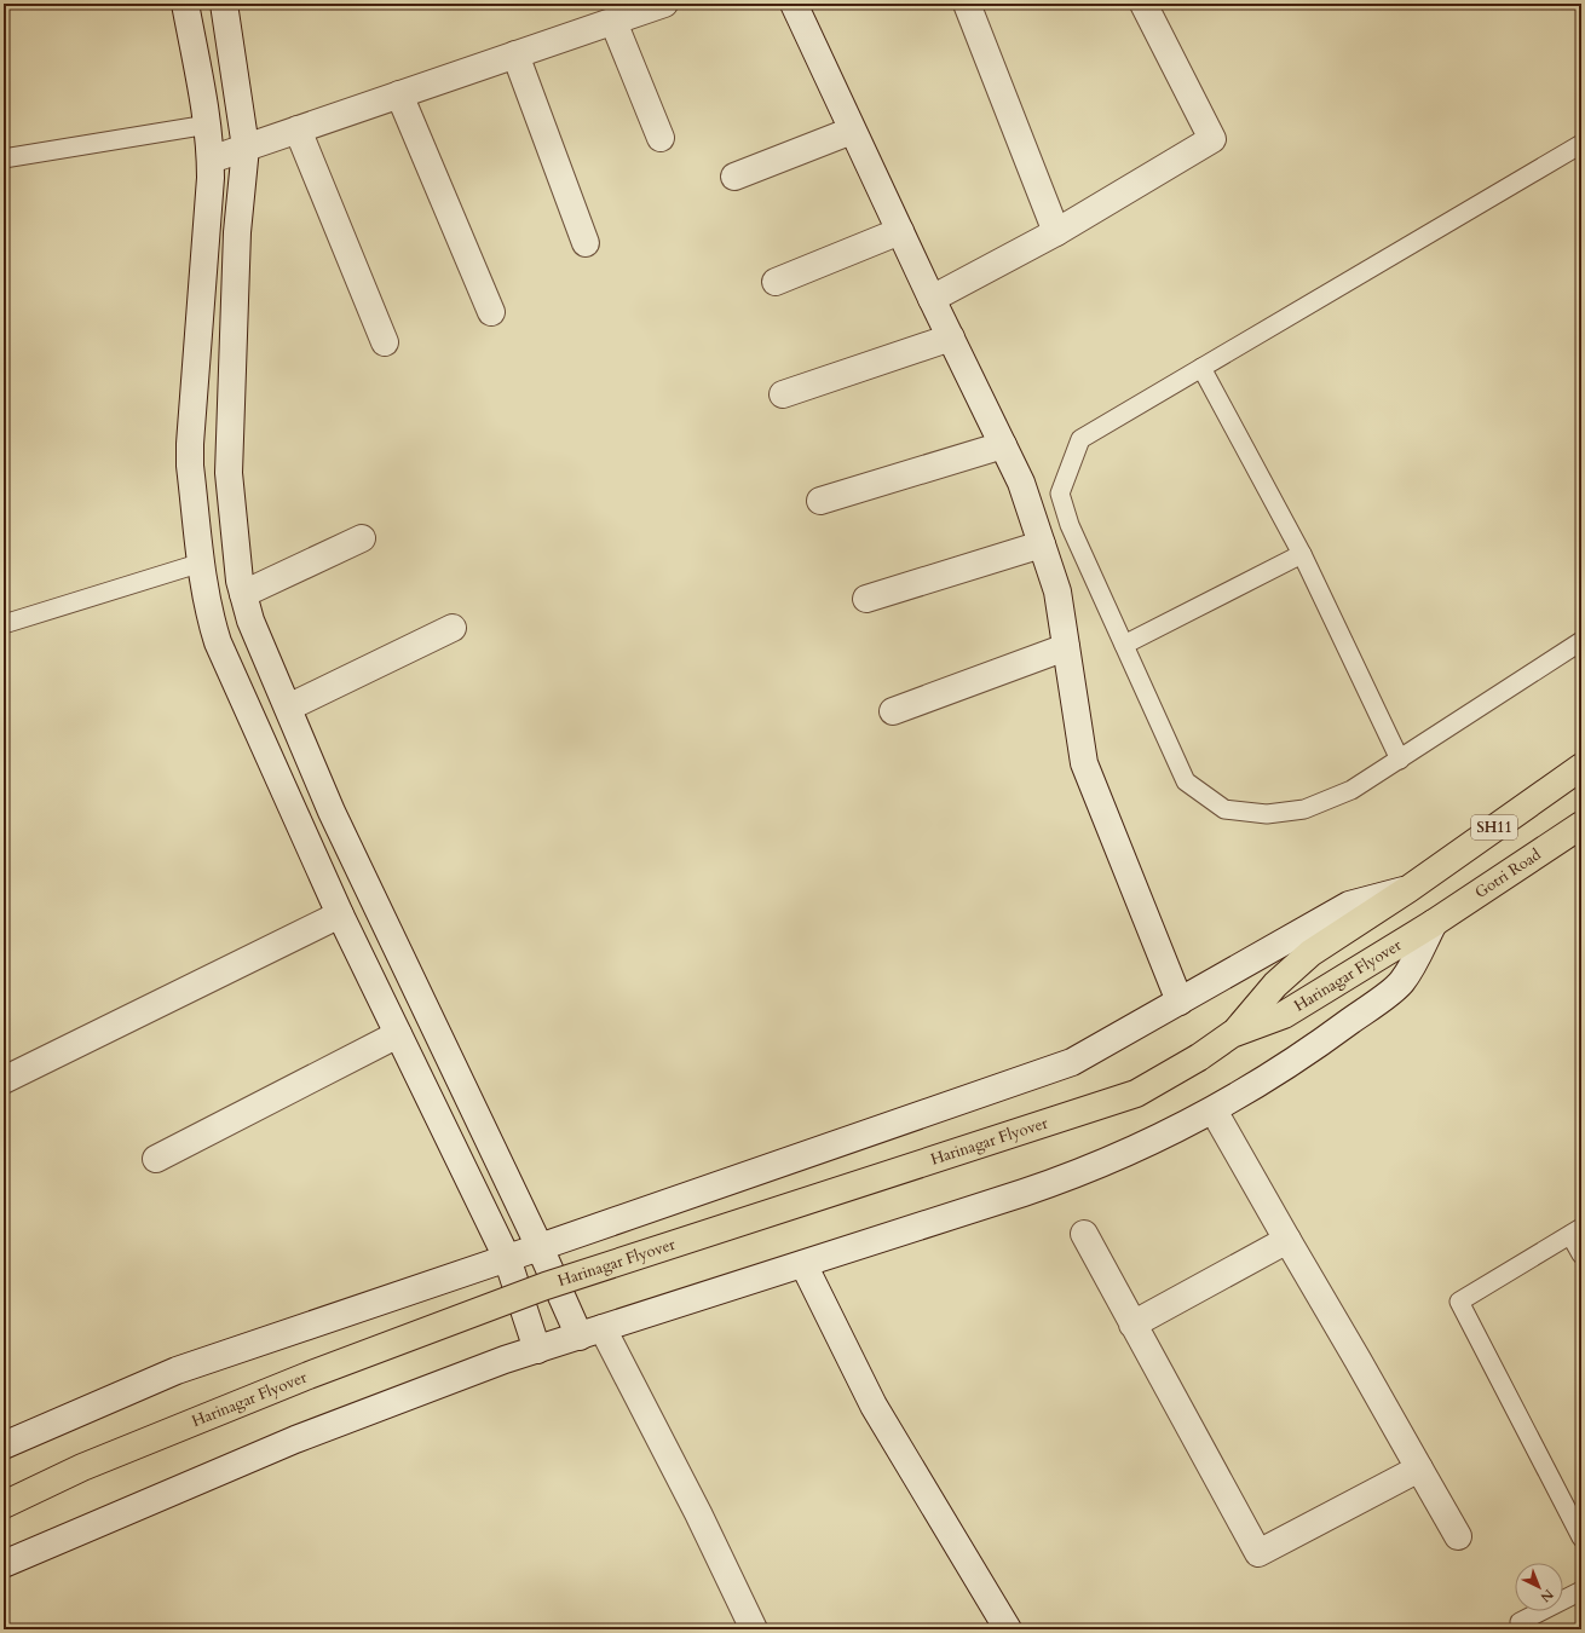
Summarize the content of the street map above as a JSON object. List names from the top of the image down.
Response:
{
  "streets": {
    "main road": ["SH11", "Gotri Road", "Harinagar Flyover"]
  },
  "crossings": [
    ["SH11", "Harinagar Flyover"],
    ["Gotri Road", "Harinagar Flyover"]
  ],
  "north": "bottom right"
}
